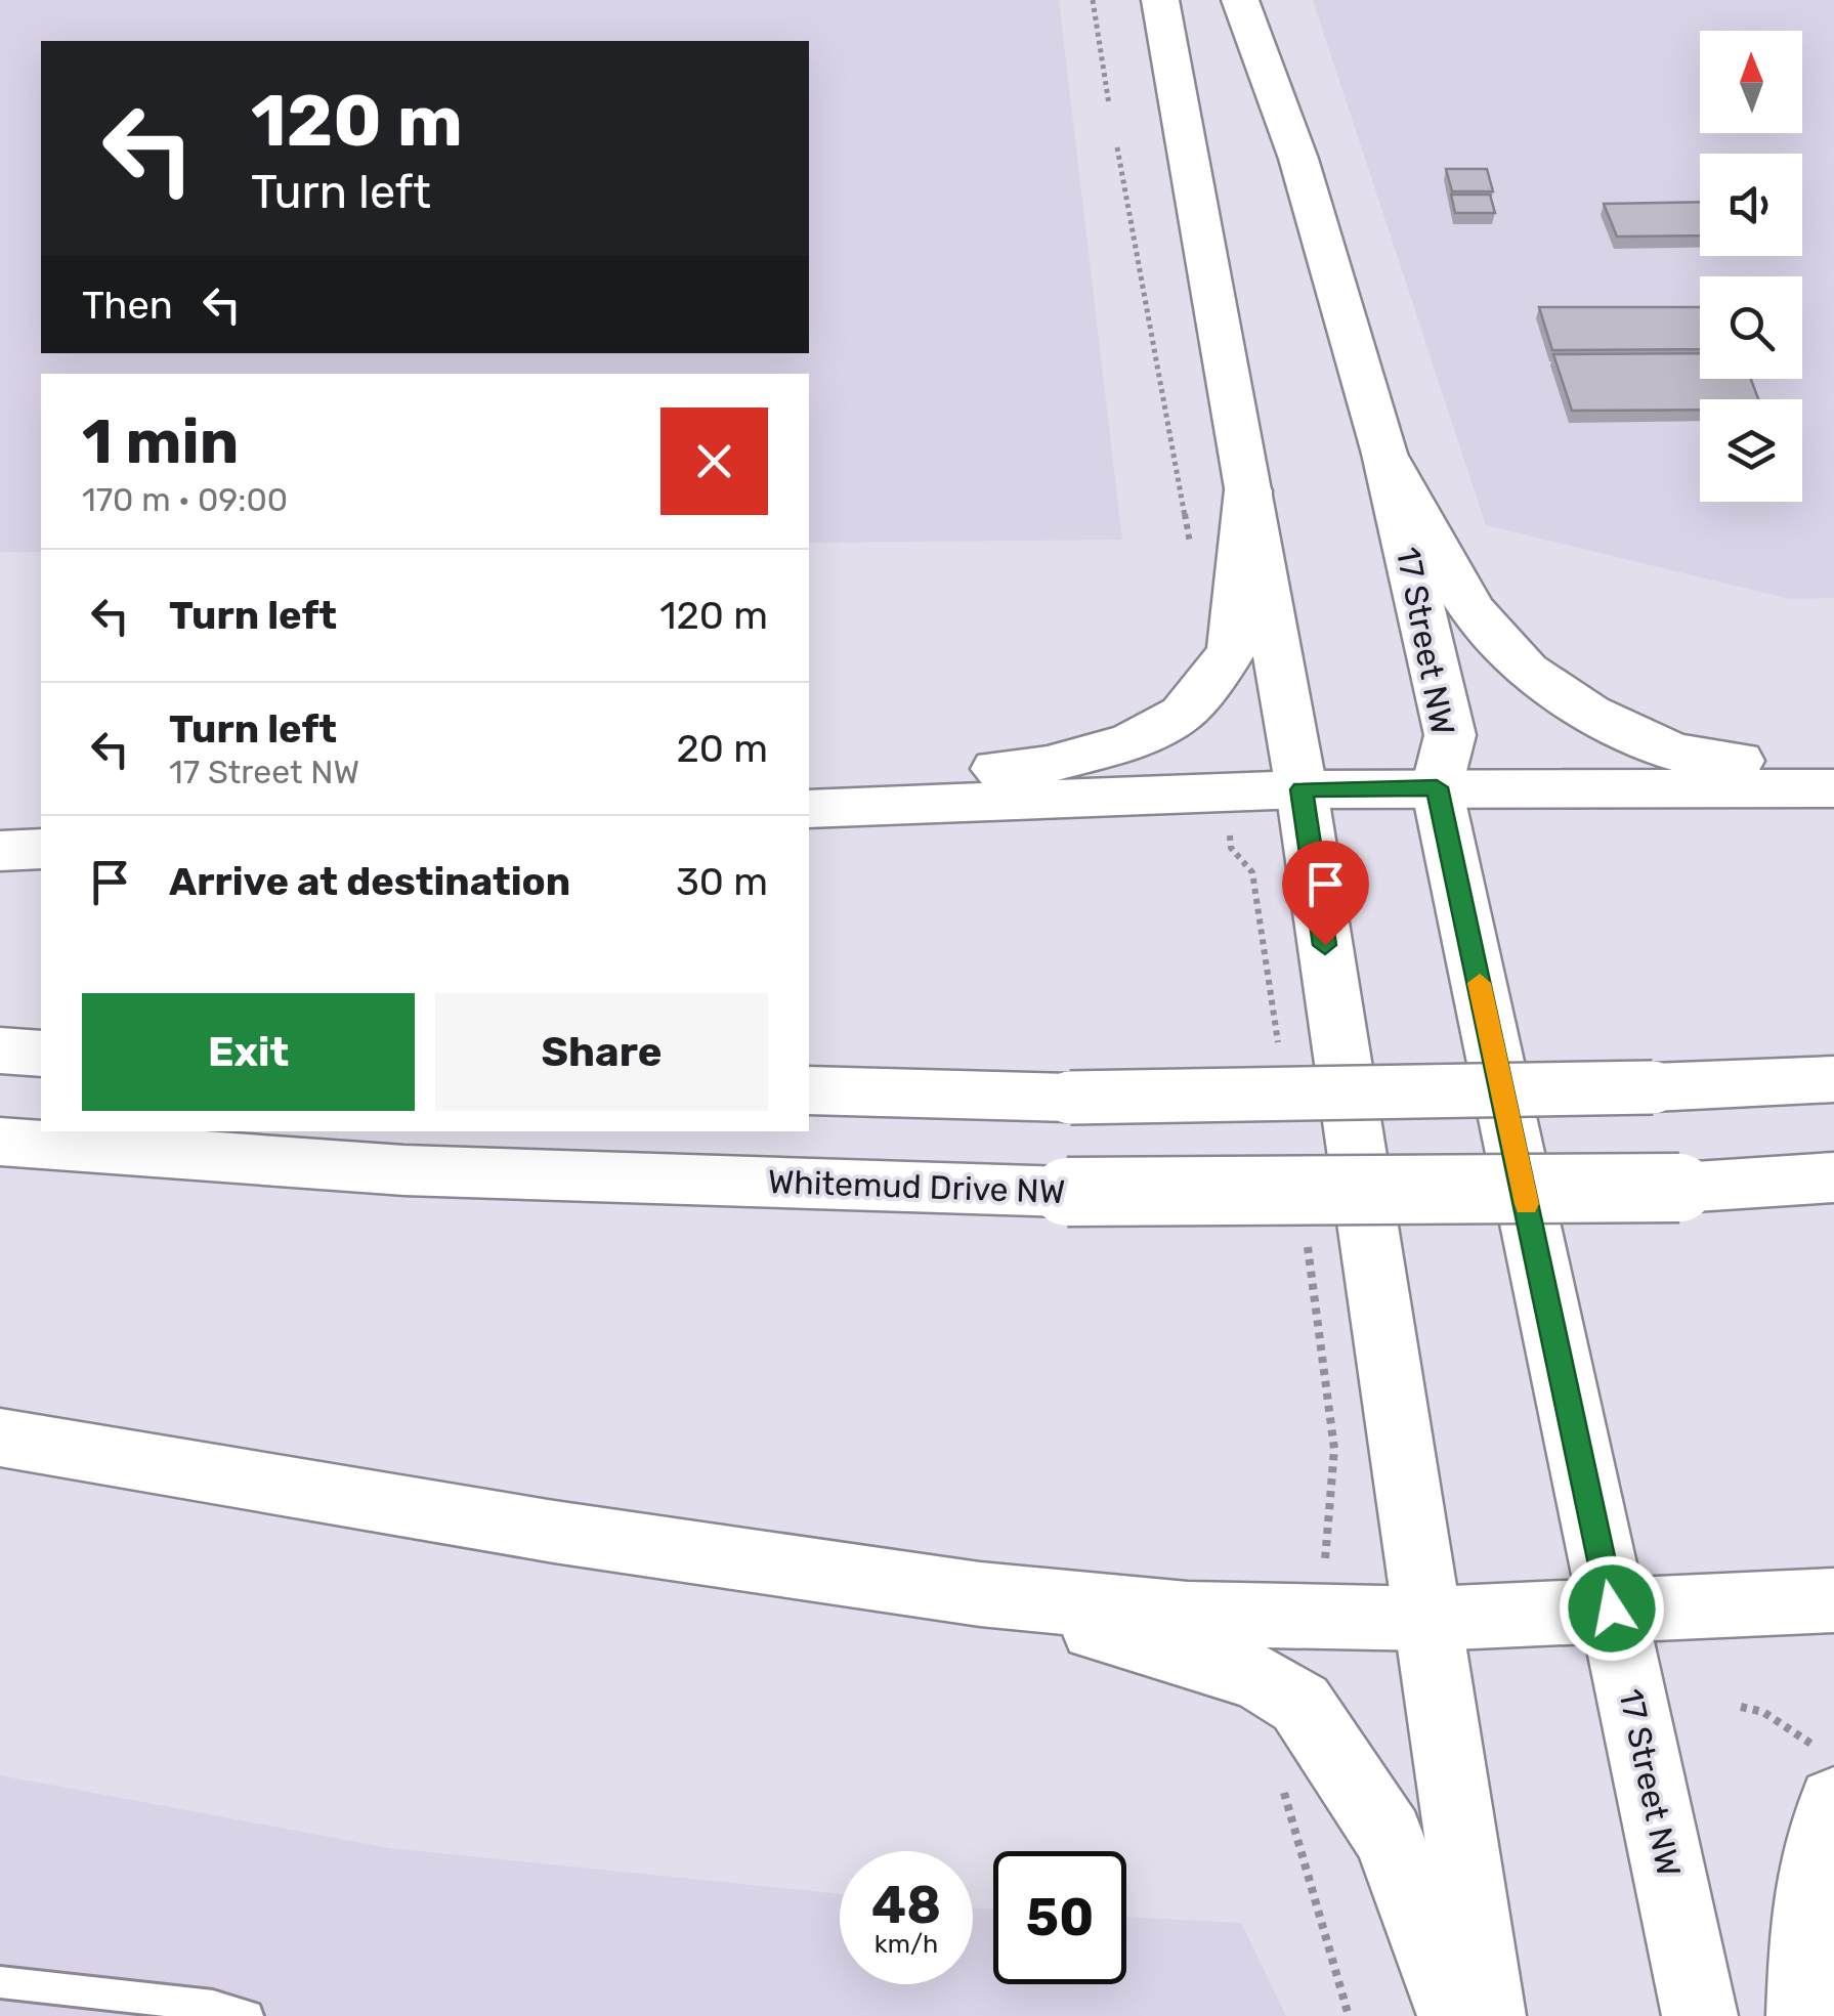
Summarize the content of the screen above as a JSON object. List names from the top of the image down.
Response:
{
  "streets": {
    "main road": ["17 Street NW", "Whitemud Drive NW"]
  },
  "north": "top",
  "page": {
    "turn": ["120 m", "Turn left"],
    "then": "Then",
    "heading": ["1 min", "170 m · 09:00"],
    "list": [
      {
        "name": "Turn left",
        "value": "120 m"
      },
      {
        "name": "Turn left",
        "note": "17 Street NW",
        "value": "20 m"
      },
      {
        "name": "Arrive at destination",
        "value": "30 m"
      }
    ],
    "buttons": ["Exit", "Share"],
    "speed": "48 km/h",
    "limit": "50"
  }
}
